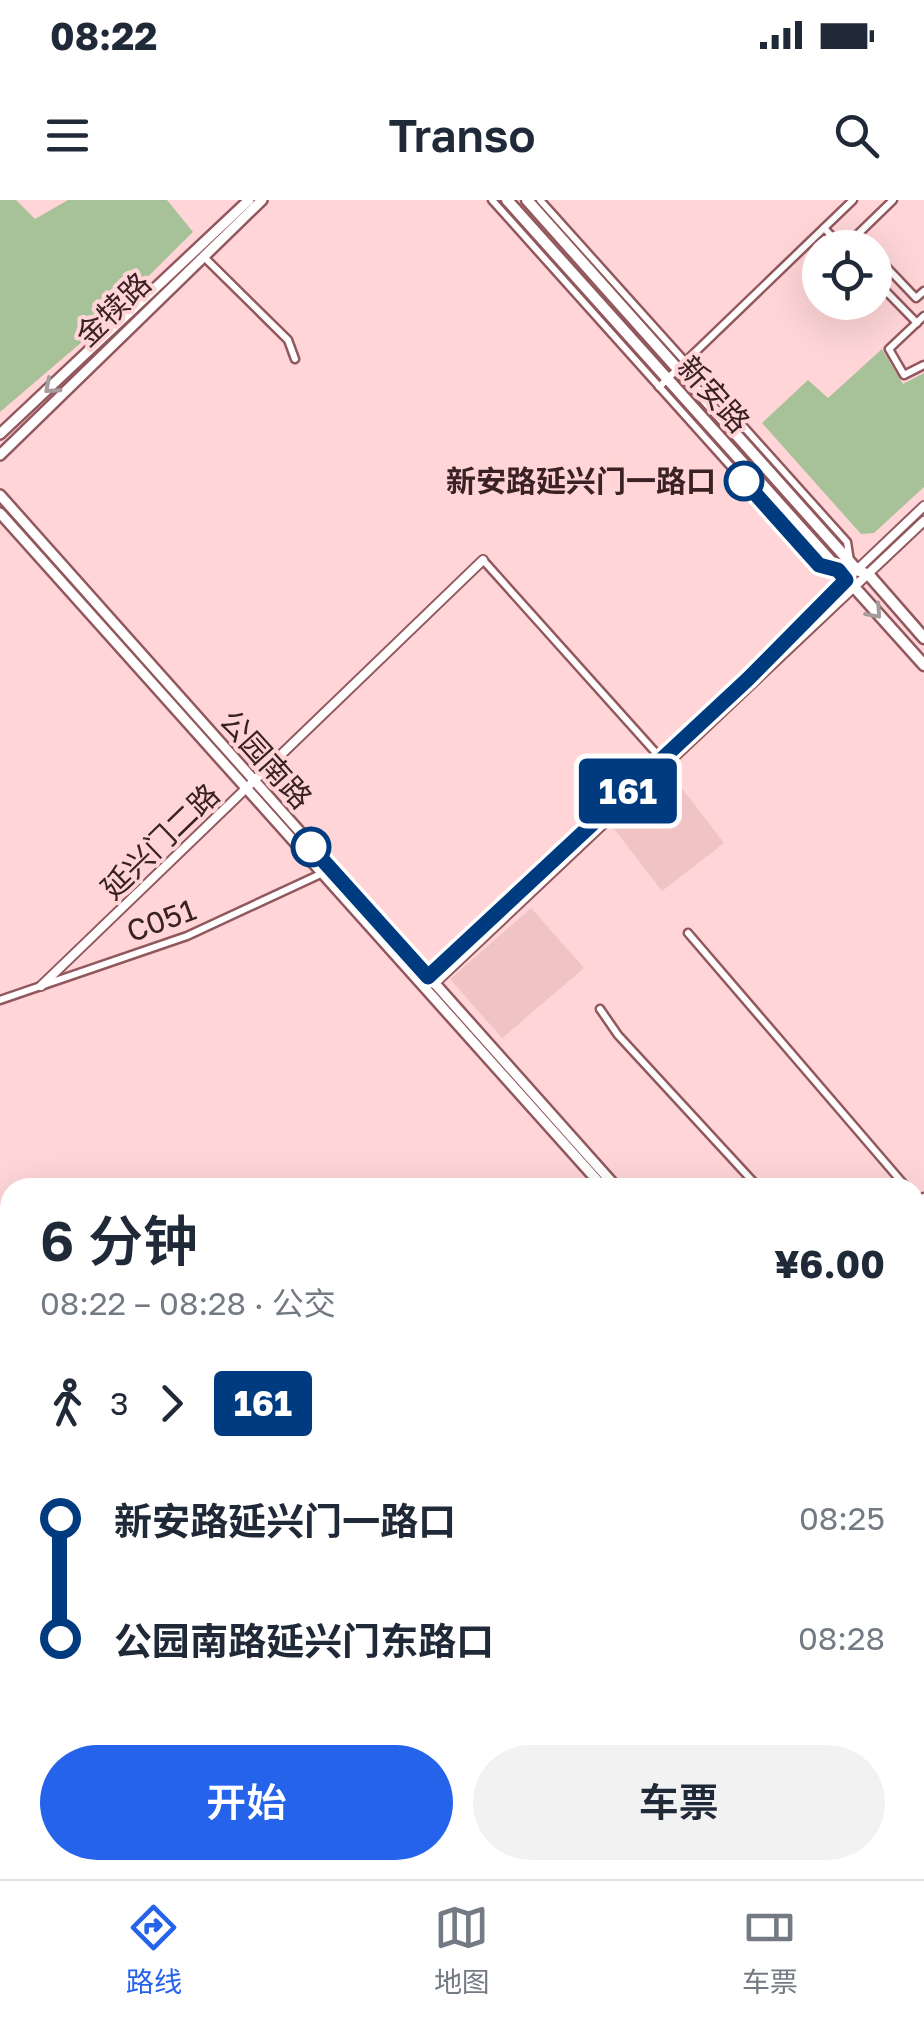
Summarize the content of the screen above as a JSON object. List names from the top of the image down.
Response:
{
  "streets": {
    "main road": ["金犊路", "新安路", "公园南路"],
    "street": ["延兴门二路", "C051"]
  },
  "crossings": [
    ["公园南路", "延兴门二路"],
    ["公园南路", "C051"],
    ["延兴门二路", "C051"]
  ],
  "places": ["新安路延兴门一路口"],
  "lines": ["bus line 161"],
  "page": {
    "status": "08:22",
    "header": "Transo",
    "on_map": "161",
    "heading": ["6 分钟", "08:22 – 08:28 · 公交", "¥6.00"],
    "legs": ["3", "161"],
    "list": [
      {
        "name": "新安路延兴门一路口",
        "value": "08:25"
      },
      {
        "name": "公园南路延兴门东路口",
        "value": "08:28"
      }
    ],
    "buttons": ["开始", "车票"],
    "tabs": ["路线", "地图", "车票"]
  }
}
